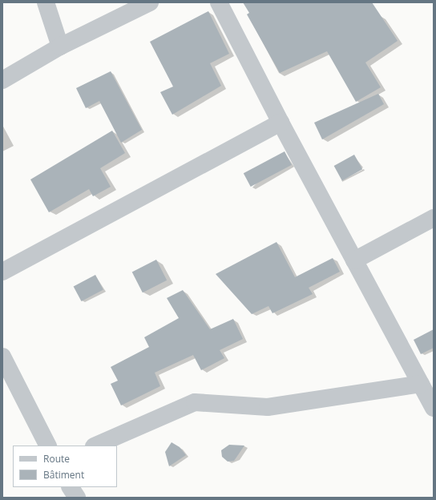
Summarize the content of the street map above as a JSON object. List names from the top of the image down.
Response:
{
  "legend": ["Route", "Bâtiment"]
}
